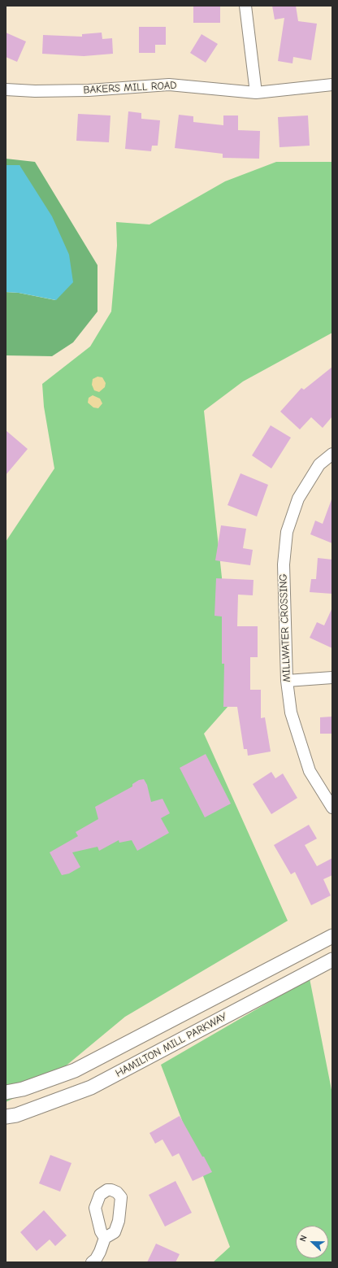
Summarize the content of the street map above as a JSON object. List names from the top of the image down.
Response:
{
  "streets": {
    "street": ["BAKERS MILL ROAD", "MILLWATER CROSSING", "HAMILTON MILL PARKWAY"]
  },
  "north": "left"
}
